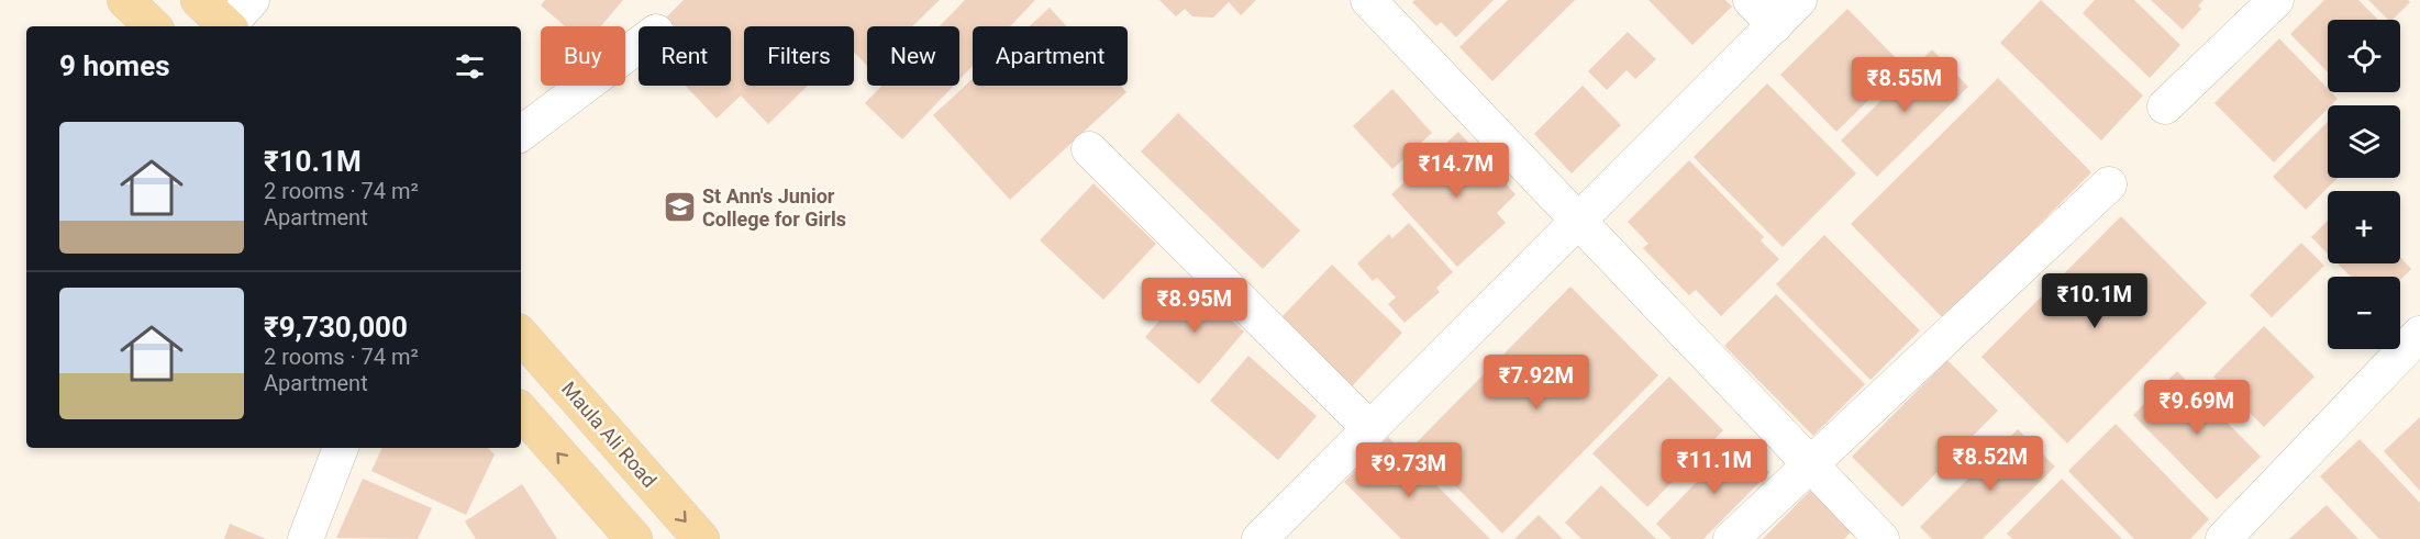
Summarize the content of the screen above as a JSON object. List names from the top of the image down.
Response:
{
  "streets": {
    "main road": ["Maula Ali Road"]
  },
  "places": {
    "school or university": ["St Ann's Junior College for Girls"]
  },
  "page": {
    "map_buttons": ["+", "−"],
    "chip": [
      "Buy",
      "Rent",
      "Filters",
      "New",
      "Apartment"
    ],
    "heading": "9 homes",
    "price": [
      "₹8.55M",
      "₹14.7M",
      "₹10.1M",
      "₹8.95M",
      "₹7.92M",
      "₹9.69M",
      "₹8.52M",
      "₹11.1M",
      "₹9.73M"
    ],
    "list": [
      {
        "name": "₹10.1M",
        "note": "2 rooms · 74 m² · Apartment"
      },
      {
        "name": "₹9,730,000",
        "note": "2 rooms · 74 m² · Apartment"
      }
    ]
  }
}
